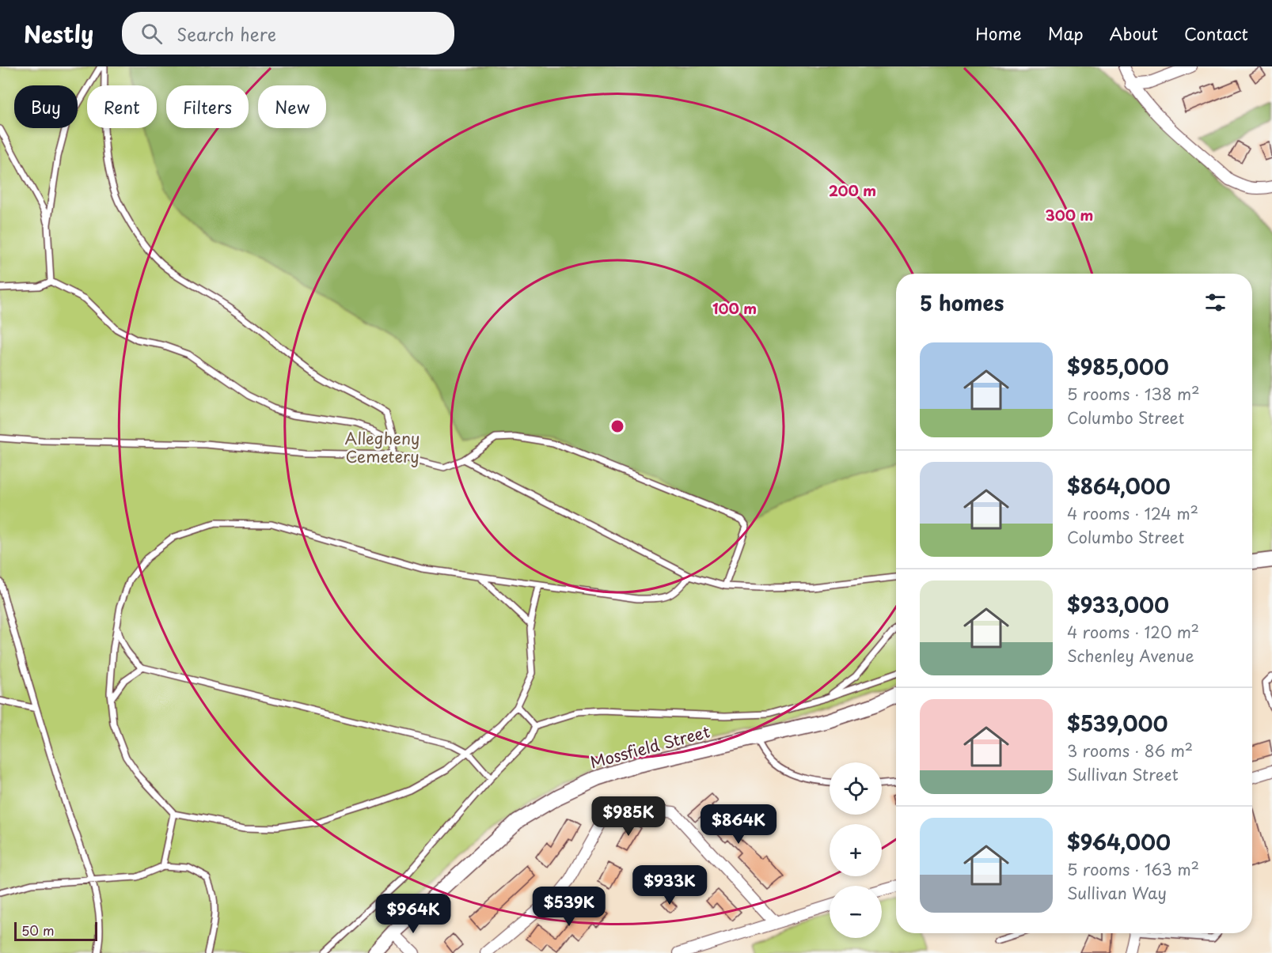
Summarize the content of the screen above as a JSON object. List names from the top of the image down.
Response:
{
  "streets": {
    "street": ["Mossfield Street"]
  },
  "parks": ["Allegheny Cemetery"],
  "scale_bar": "50 m",
  "page": {
    "header": "Nestly",
    "search": "Search here",
    "nav": [
      "Home",
      "Map",
      "About",
      "Contact"
    ],
    "chip": [
      "Buy",
      "Rent",
      "Filters",
      "New"
    ],
    "heading": "5 homes",
    "list": [
      {
        "name": "$985,000",
        "note": "5 rooms · 138 m² · Columbo Street"
      },
      {
        "name": "$864,000",
        "note": "4 rooms · 124 m² · Columbo Street"
      },
      {
        "name": "$933,000",
        "note": "4 rooms · 120 m² · Schenley Avenue"
      },
      {
        "name": "$539,000",
        "note": "3 rooms · 86 m² · Sullivan Street"
      },
      {
        "name": "$964,000",
        "note": "5 rooms · 163 m² · Sullivan Way"
      }
    ],
    "map_buttons": ["+", "−"],
    "price": [
      "$985K",
      "$864K",
      "$933K",
      "$539K",
      "$964K"
    ],
    "scale": "50 m"
  },
  "rings": ["200 m", "300 m", "100 m"]
}
